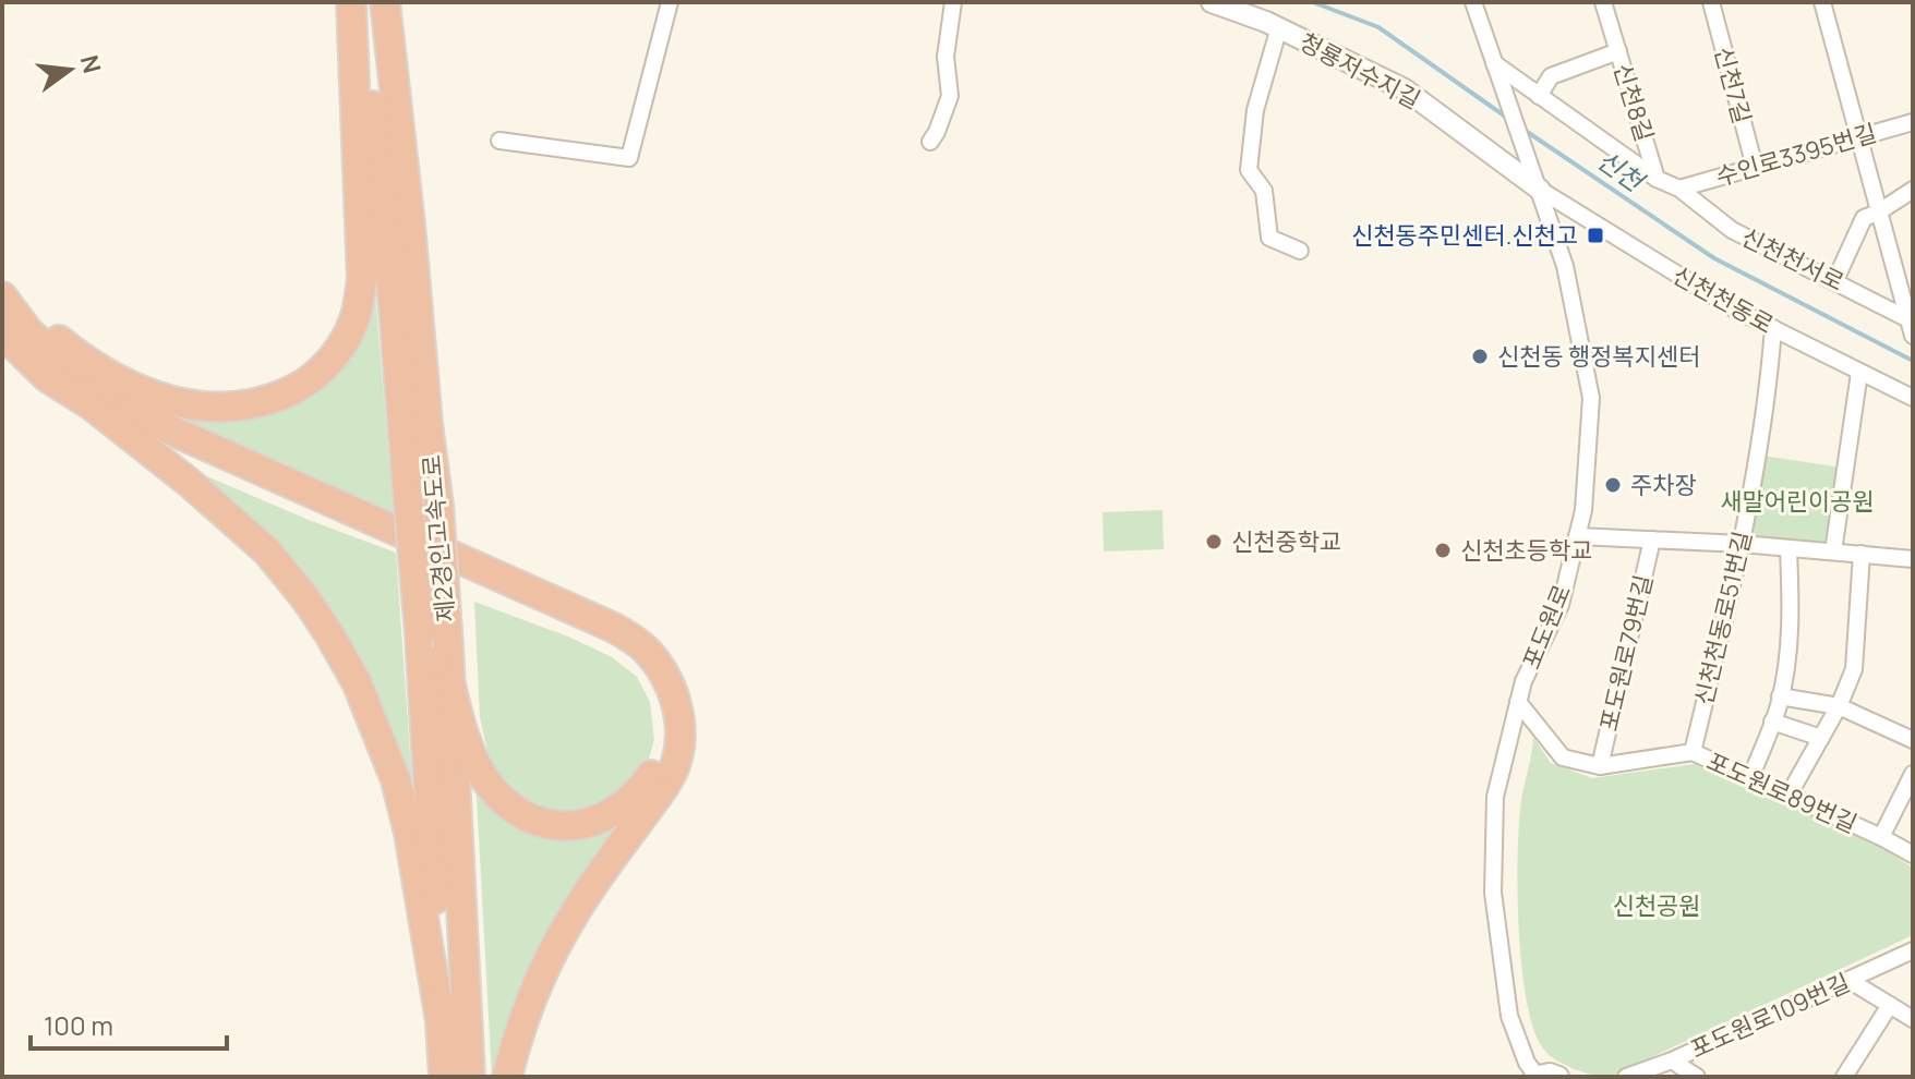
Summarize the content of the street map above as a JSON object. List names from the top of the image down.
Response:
{
  "streets": {
    "highway": ["제2경인고속도로"],
    "street": [
      "청룡저수지길",
      "신천7길",
      "신천8길",
      "수인로3395번길",
      "신천천서로",
      "신천천동로",
      "신천천동로51번길",
      "포도원로",
      "포도원로79번길",
      "포도원로89번길",
      "포도원로109번길"
    ]
  },
  "crossings": [
    ["청룡저수지길", "신천천동로"],
    ["청룡저수지길", "포도원로"],
    ["신천7길", "수인로3395번길"],
    ["수인로3395번길", "신천천서로"],
    ["신천천동로", "신천천동로51번길"],
    ["신천천동로", "포도원로"],
    ["신천천동로51번길", "포도원로79번길"],
    ["신천천동로51번길", "포도원로89번길"],
    ["포도원로", "포도원로79번길"],
    ["포도원로", "포도원로89번길"],
    ["포도원로79번길", "포도원로89번길"]
  ],
  "water": ["신천"],
  "parks": ["새말어린이공원", "신천공원"],
  "places": {
    "transit": ["신천동주민센터.신천고"],
    "other": [
      "신천동 행정복지센터",
      "주차장",
      "신천중학교",
      "신천초등학교"
    ]
  },
  "scale_bar": "100 m",
  "north": "right"
}
